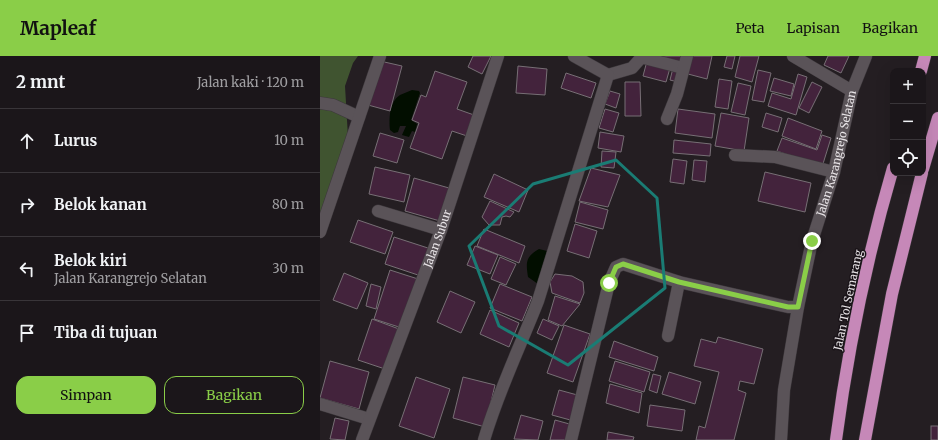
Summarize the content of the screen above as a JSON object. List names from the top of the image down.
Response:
{
  "streets": {
    "highway": ["Jalan Tol Semarang"],
    "street": ["Jalan Karangrejo Selatan", "Jalan Subur"]
  },
  "page": {
    "header": "Mapleaf",
    "nav": ["Peta", "Lapisan", "Bagikan"],
    "heading": ["2 mnt", "Jalan kaki · 120 m"],
    "map_buttons": ["+", "−"],
    "list": [
      ["Lurus", "10 m"],
      ["Belok kanan", "80 m"],
      ["Belok kiri", "Jalan Karangrejo Selatan", "30 m"],
      "Tiba di tujuan"
    ],
    "buttons": ["Simpan", "Bagikan"]
  }
}
